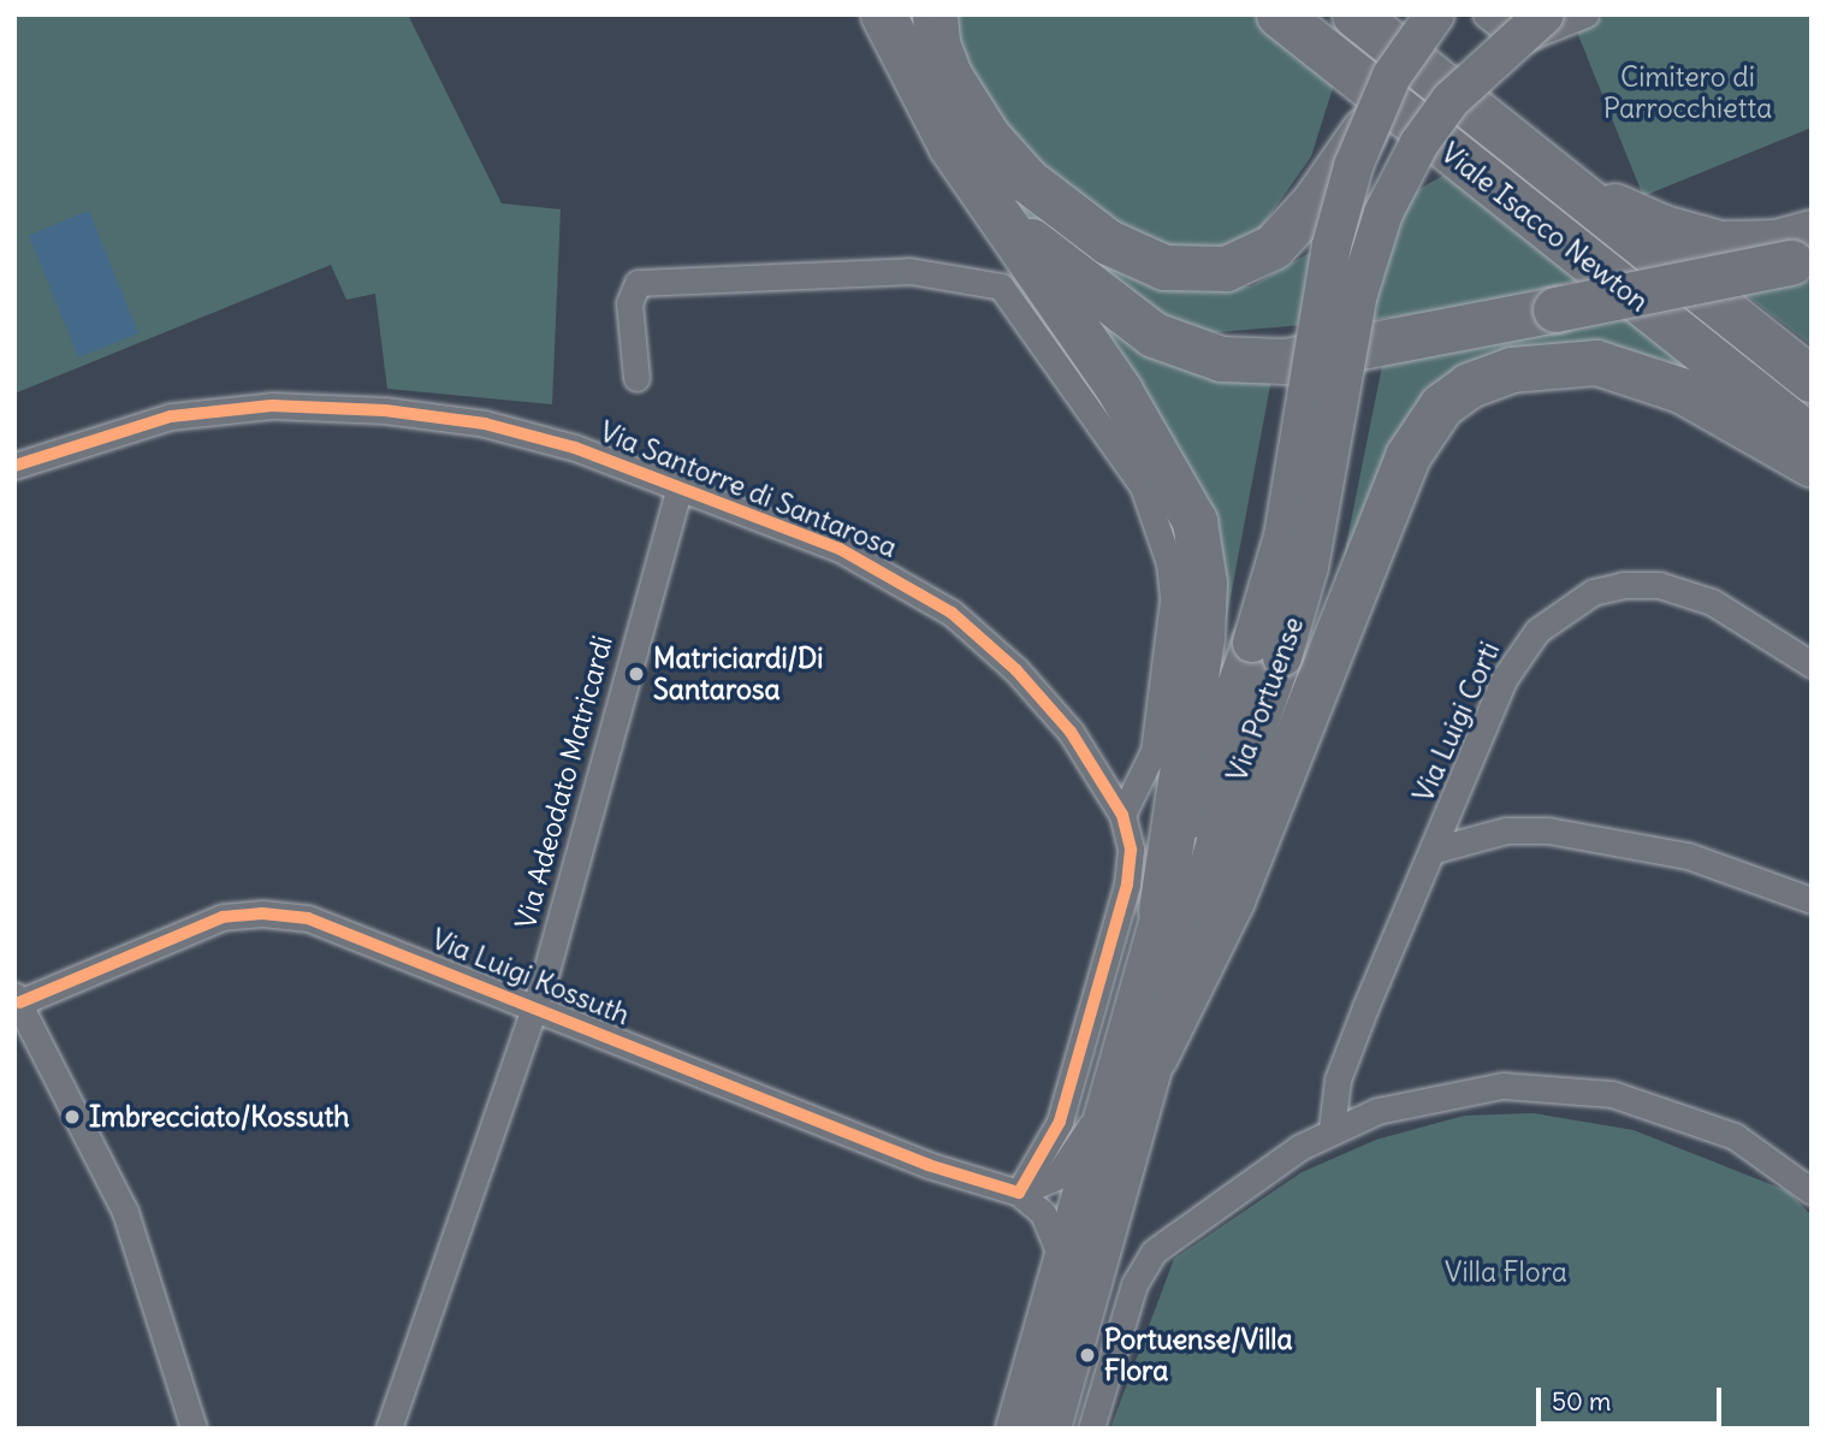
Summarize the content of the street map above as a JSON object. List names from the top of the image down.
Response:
{
  "streets": {
    "highway": ["Viale Isacco Newton"],
    "main road": ["Via Portuense"],
    "street": [
      "Via Santorre di Santarosa",
      "Via Luigi Corti",
      "Via Adeodato Matricardi",
      "Via Luigi Kossuth"
    ]
  },
  "crossings": [
    ["Via Santorre di Santarosa", "Via Adeodato Matricardi"],
    ["Via Santorre di Santarosa", "Via Luigi Kossuth"],
    ["Via Portuense", "Via Luigi Kossuth"],
    ["Via Adeodato Matricardi", "Via Luigi Kossuth"]
  ],
  "parks": ["Cimitero di Parrocchietta", "Villa Flora"],
  "places": ["Matriciardi/Di Santarosa", "Imbrecciato/Kossuth", "Portuense/Villa Flora"],
  "scale_bar": "50 m"
}
